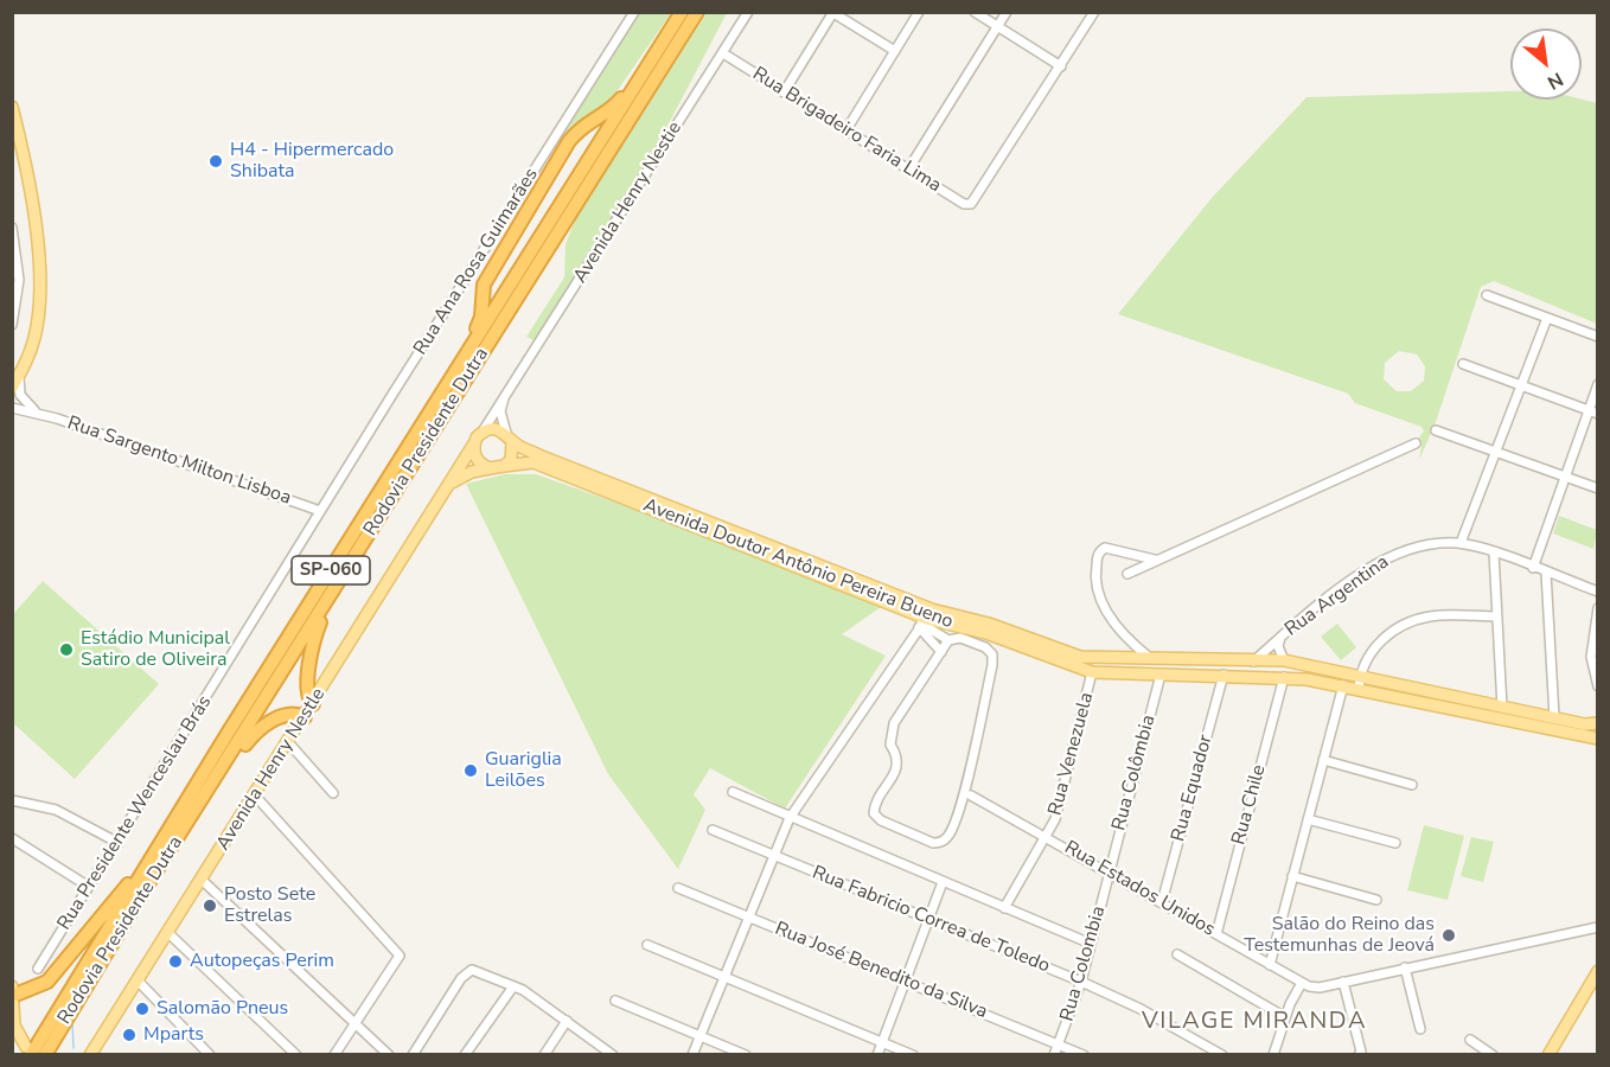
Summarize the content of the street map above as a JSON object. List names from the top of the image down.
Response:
{
  "streets": {
    "highway": ["Rodovia Presidente Dutra", "SP-060"],
    "main road": ["Avenida Doutor Antônio Pereira Bueno", "Avenida Henry Nestle"],
    "street": [
      "Rua Brigadeiro Faria Lima",
      "Avenida Henry Nestie",
      "Rua Ana Rosa Guimarães",
      "Rua Sargento Milton Lisboa",
      "Rua Argentina",
      "Rua Venezuela",
      "Rua Colômbia",
      "Rua Equador",
      "Rua Chile",
      "Rua Presidente Wenceslau Brás",
      "Rua Estados Unidos",
      "Rua Fabricio Correa de Toledo",
      "Rua Colombia",
      "Rua José Benedito da Silva"
    ]
  },
  "crossings": [
    ["Rua Brigadeiro Faria Lima", "Avenida Henry Nestie"],
    ["Avenida Henry Nestie", "Avenida Doutor Antônio Pereira Bueno"],
    ["Avenida Henry Nestie", "Avenida Henry Nestle"],
    ["Rua Ana Rosa Guimarães", "Rua Sargento Milton Lisboa"],
    ["Rua Ana Rosa Guimarães", "Rua Presidente Wenceslau Brás"],
    ["Rua Sargento Milton Lisboa", "Rua Presidente Wenceslau Brás"],
    ["Avenida Doutor Antônio Pereira Bueno", "Rua Argentina"],
    ["Avenida Doutor Antônio Pereira Bueno", "Rua Venezuela"],
    ["Avenida Doutor Antônio Pereira Bueno", "Avenida Henry Nestle"],
    ["Avenida Doutor Antônio Pereira Bueno", "Rua Colômbia"],
    ["Avenida Doutor Antônio Pereira Bueno", "Rua Equador"],
    ["Avenida Doutor Antônio Pereira Bueno", "Rua Chile"],
    ["Rua Venezuela", "Rua Estados Unidos"],
    ["Rua Colômbia", "Rua Estados Unidos"],
    ["Rua Colômbia", "Rua Colombia"],
    ["Rua Equador", "Rua Estados Unidos"],
    ["Rua Chile", "Rua Estados Unidos"],
    ["Rua Estados Unidos", "Rua Colombia"],
    ["Rua Fabricio Correa de Toledo", "Rua Colombia"],
    ["Rua Colombia", "Rua José Benedito da Silva"]
  ],
  "districts": ["VILAGE MIRANDA"],
  "places": [
    "H4 - Hipermercado Shibata",
    "Estádio Municipal Satiro de Oliveira",
    "Guariglia Leilões",
    "Posto Sete Estrelas",
    "Salão do Reino das Testemunhas de Jeová",
    "Autopeças Perim",
    "Salomão Pneus",
    "Mparts"
  ],
  "north": "bottom right"
}
